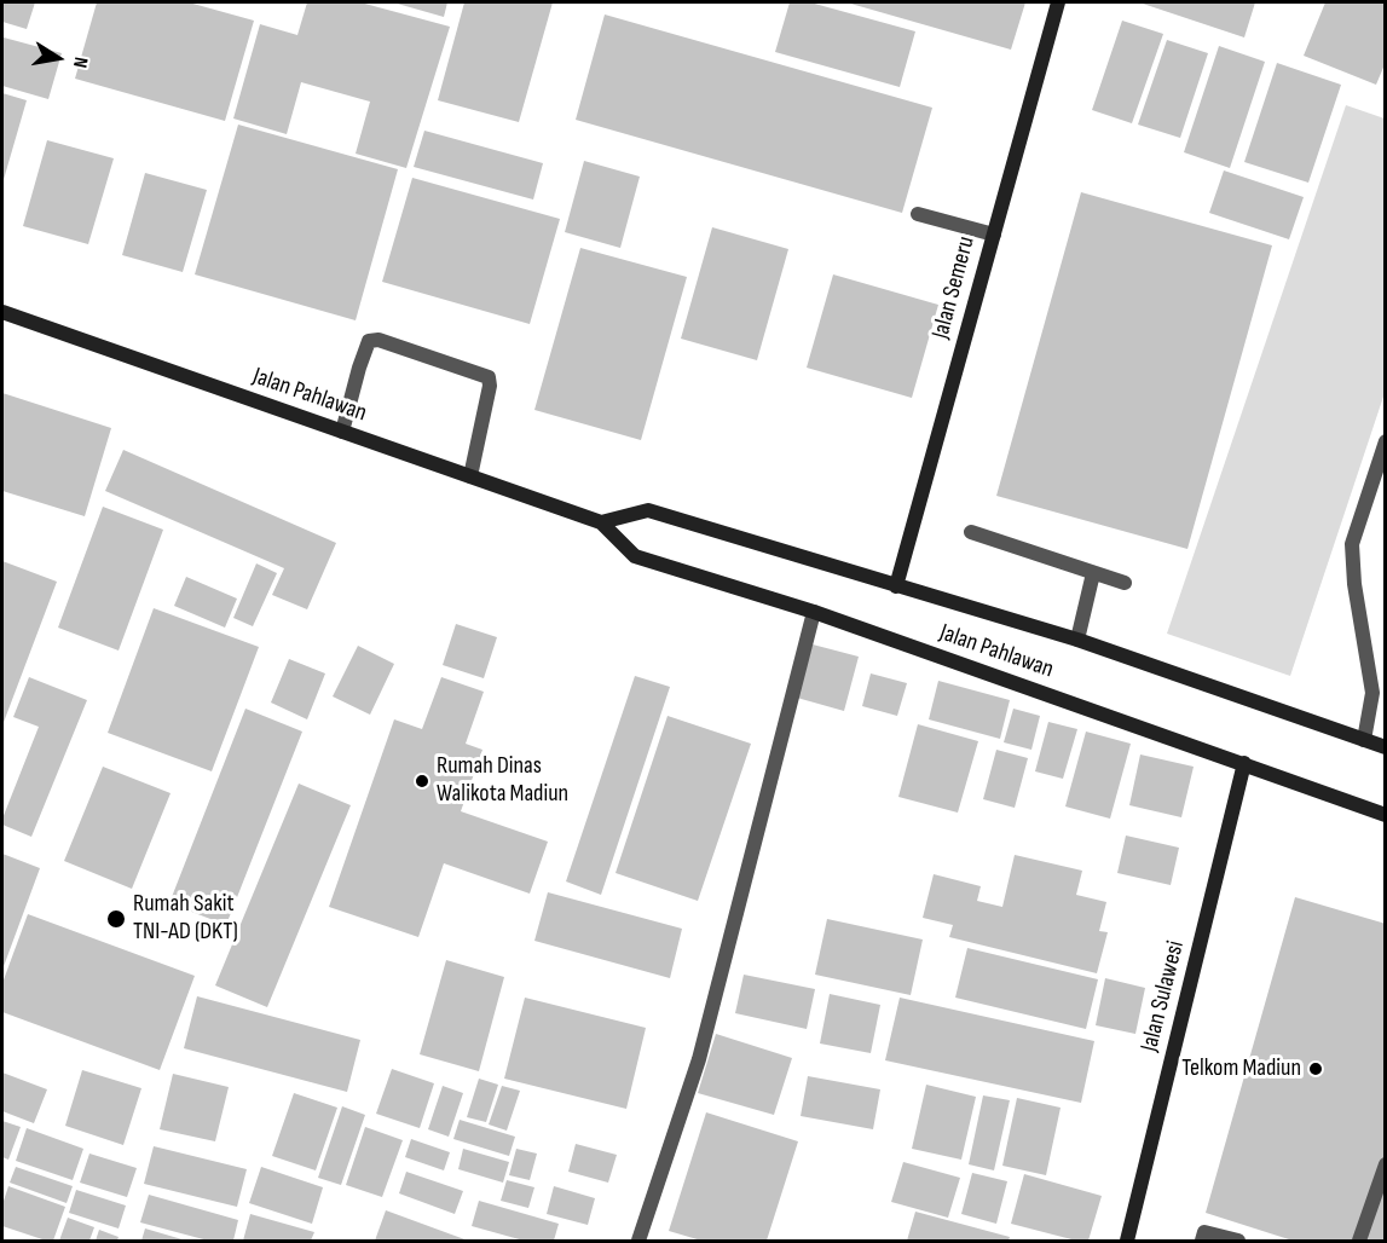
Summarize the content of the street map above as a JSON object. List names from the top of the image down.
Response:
{
  "streets": {
    "main road": ["Jalan Semeru", "Jalan Pahlawan", "Jalan Sulawesi"]
  },
  "crossings": [
    ["Jalan Semeru", "Jalan Pahlawan"],
    ["Jalan Pahlawan", "Jalan Sulawesi"]
  ],
  "places": ["Rumah Dinas Walikota Madiun", "Rumah Sakit TNI-AD (DKT)", "Telkom Madiun"],
  "north": "right"
}
